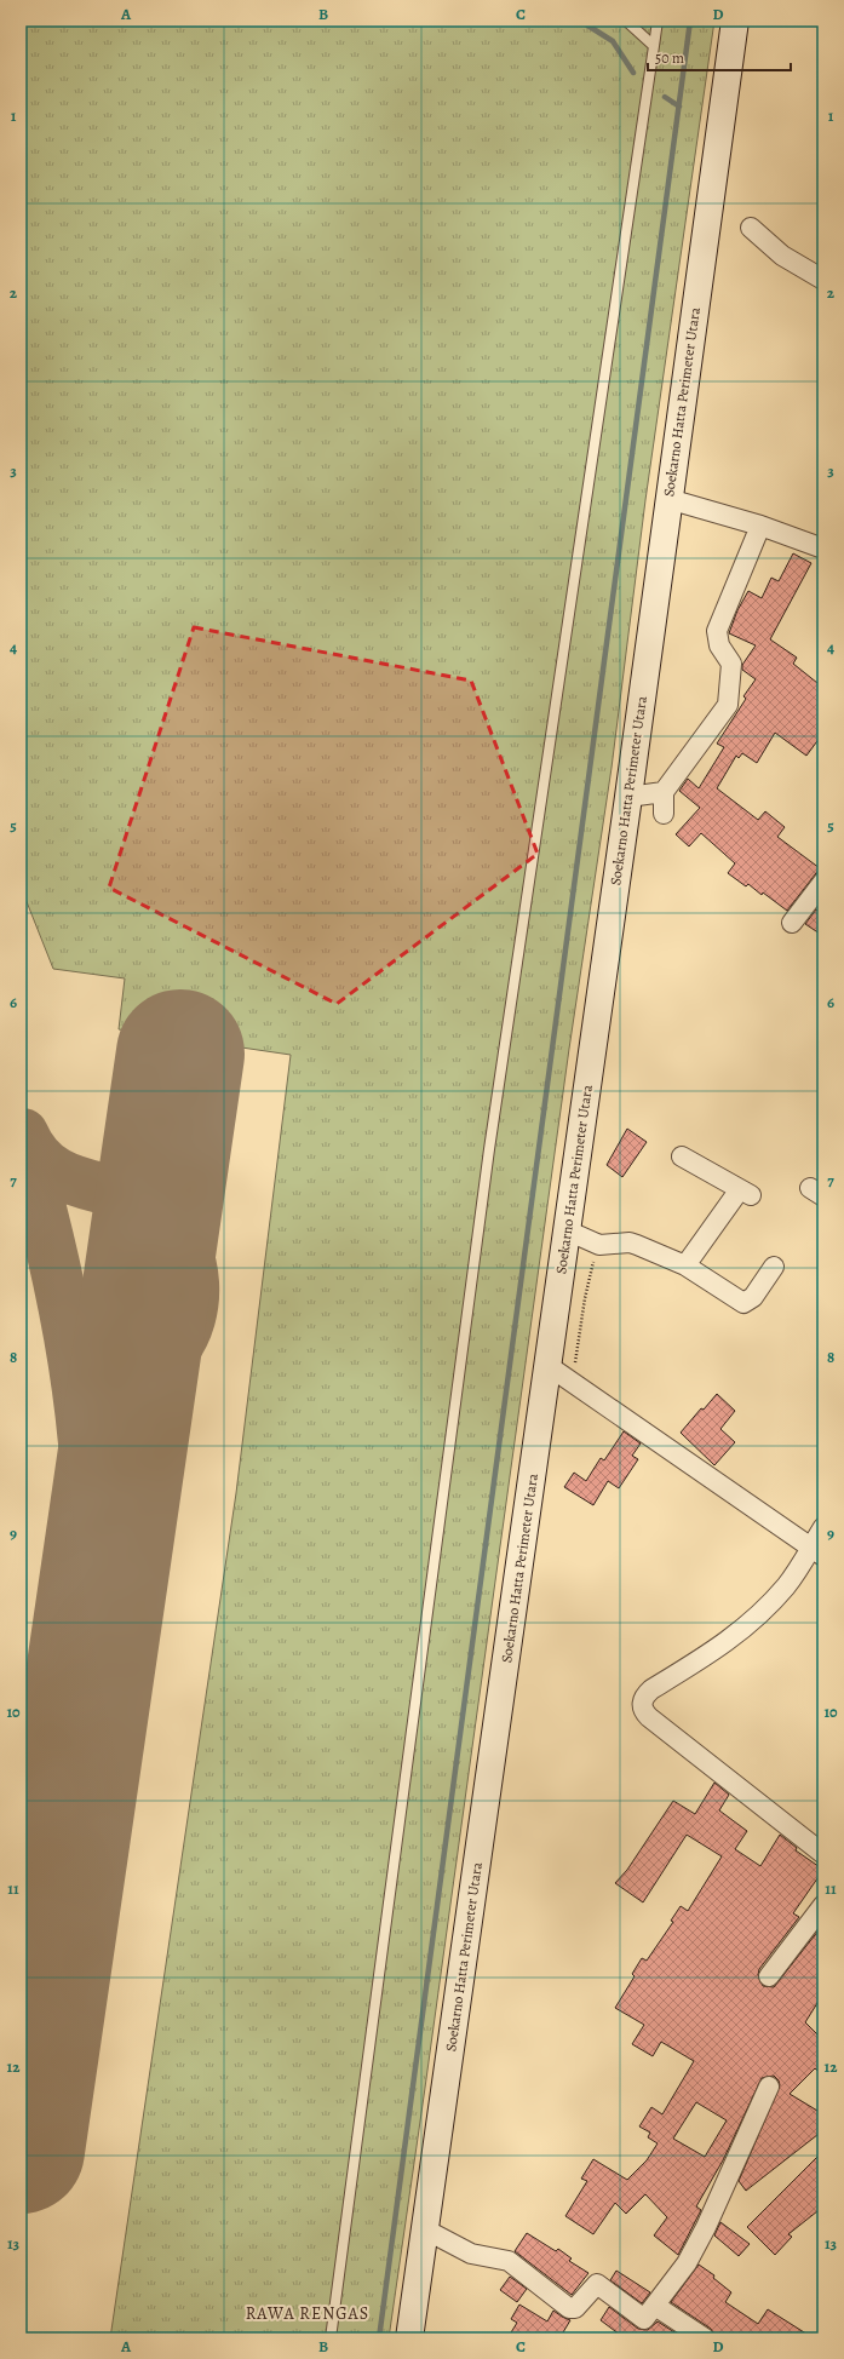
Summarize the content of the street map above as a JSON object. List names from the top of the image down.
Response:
{
  "streets": {
    "main road": ["Soekarno Hatta Perimeter Utara"]
  },
  "districts": ["RAWA RENGAS"],
  "scale_bar": "50 m",
  "grid": {
    "columns": [
      "A",
      "B",
      "C",
      "D"
    ],
    "rows": [
      "1",
      "2",
      "3",
      "4",
      "5",
      "6",
      "7",
      "8",
      "9",
      "10",
      "11",
      "12",
      "13"
    ]
  }
}
